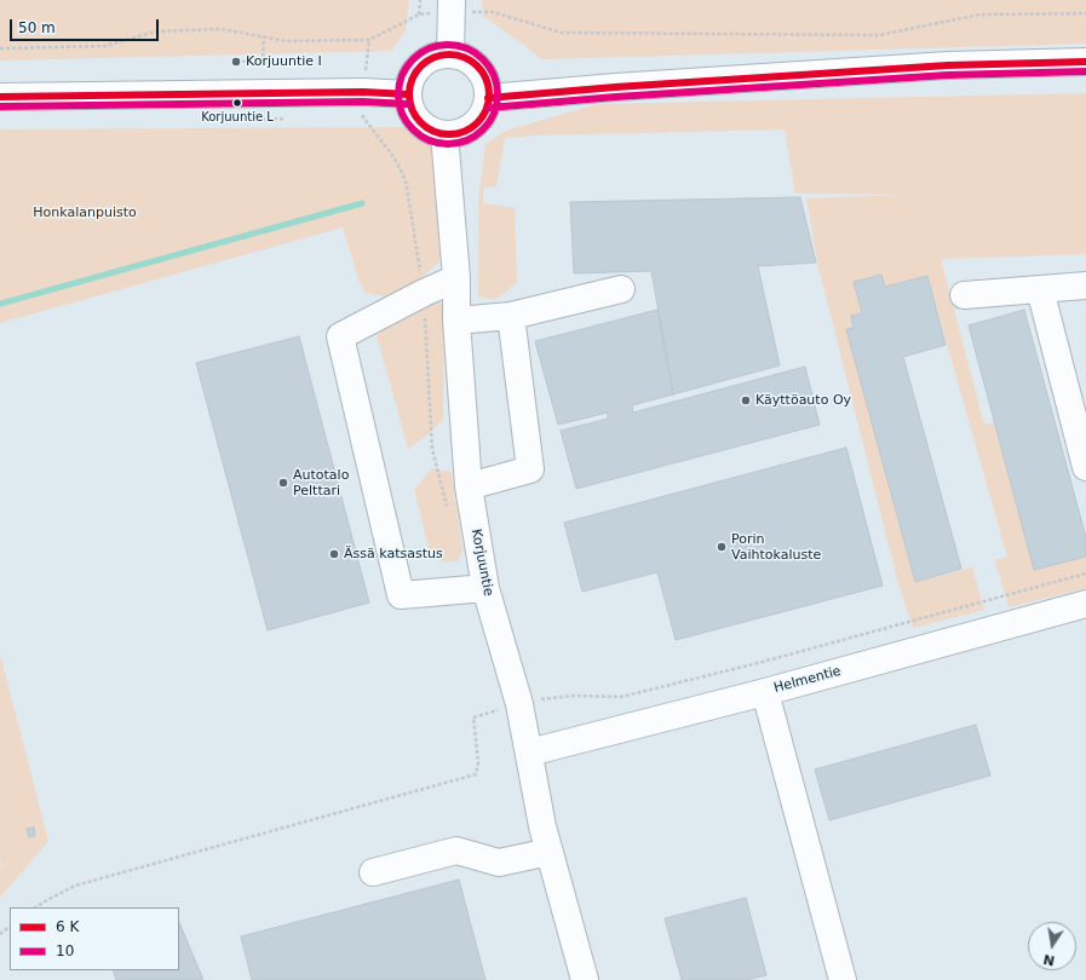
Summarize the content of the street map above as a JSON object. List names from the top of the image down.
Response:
{
  "streets": {
    "street": ["Korjuuntie", "Helmentie"]
  },
  "crossings": [
    ["Korjuuntie", "Helmentie"]
  ],
  "parks": ["Honkalanpuisto"],
  "places": [
    "Korjuuntie I",
    "Korjuuntie L",
    "Käyttöauto Oy",
    "Autotalo Pelttari",
    "Porin Vaihtokaluste",
    "Ässä katsastus"
  ],
  "lines": ["transit line 10"],
  "legend": ["6 K", "10"],
  "scale_bar": "50 m",
  "north": "bottom"
}
